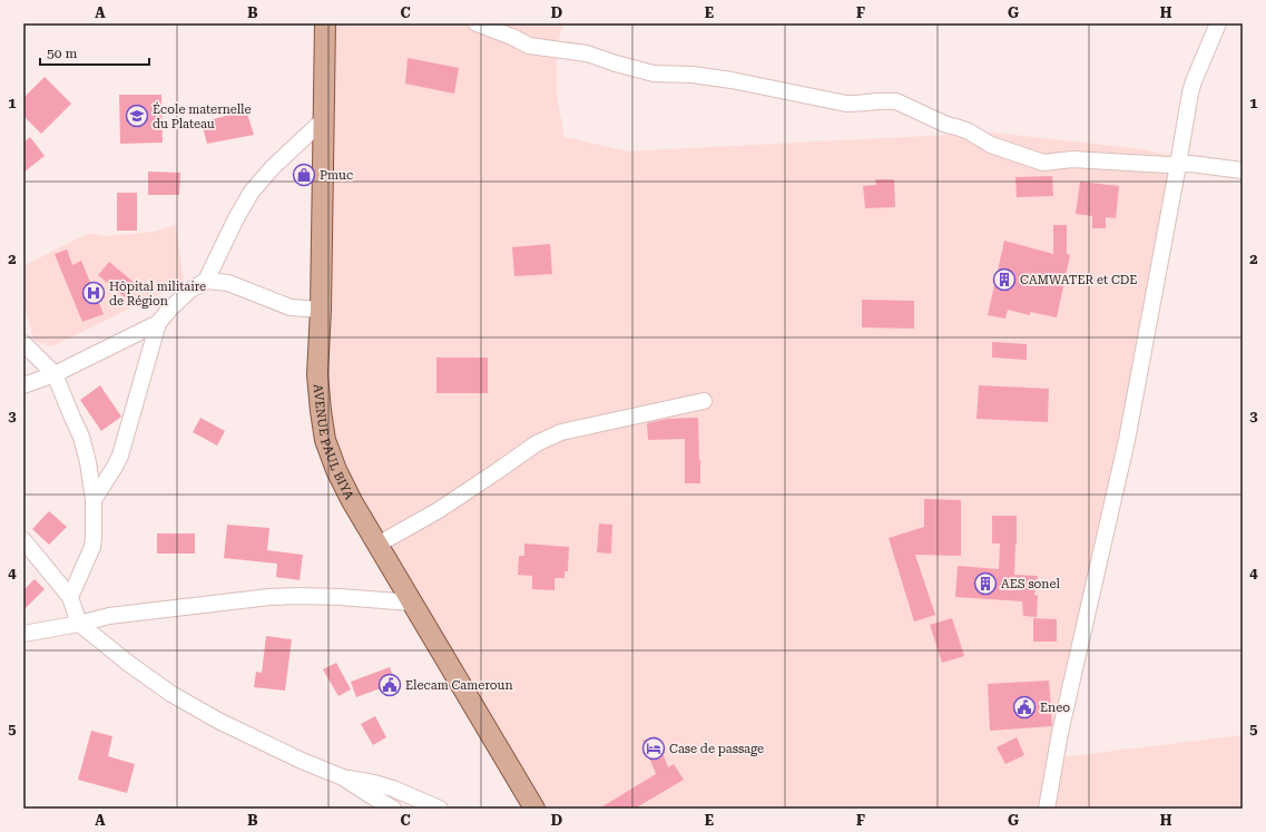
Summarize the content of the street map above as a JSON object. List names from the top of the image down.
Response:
{
  "streets": {
    "main road": ["AVENUE PAUL BIYA"]
  },
  "places": {
    "school or university": ["École maternelle du Plateau"],
    "shop": ["Pmuc"],
    "building": ["CAMWATER et CDE", "AES sonel"],
    "hospital": ["Hôpital militaire de Région"],
    "public building": ["Elecam Cameroun", "Eneo"],
    "hotel": ["Case de passage"]
  },
  "scale_bar": "50 m",
  "grid": {
    "columns": [
      "A",
      "B",
      "C",
      "D",
      "E",
      "F",
      "G",
      "H"
    ],
    "rows": [
      "1",
      "2",
      "3",
      "4",
      "5"
    ]
  }
}
